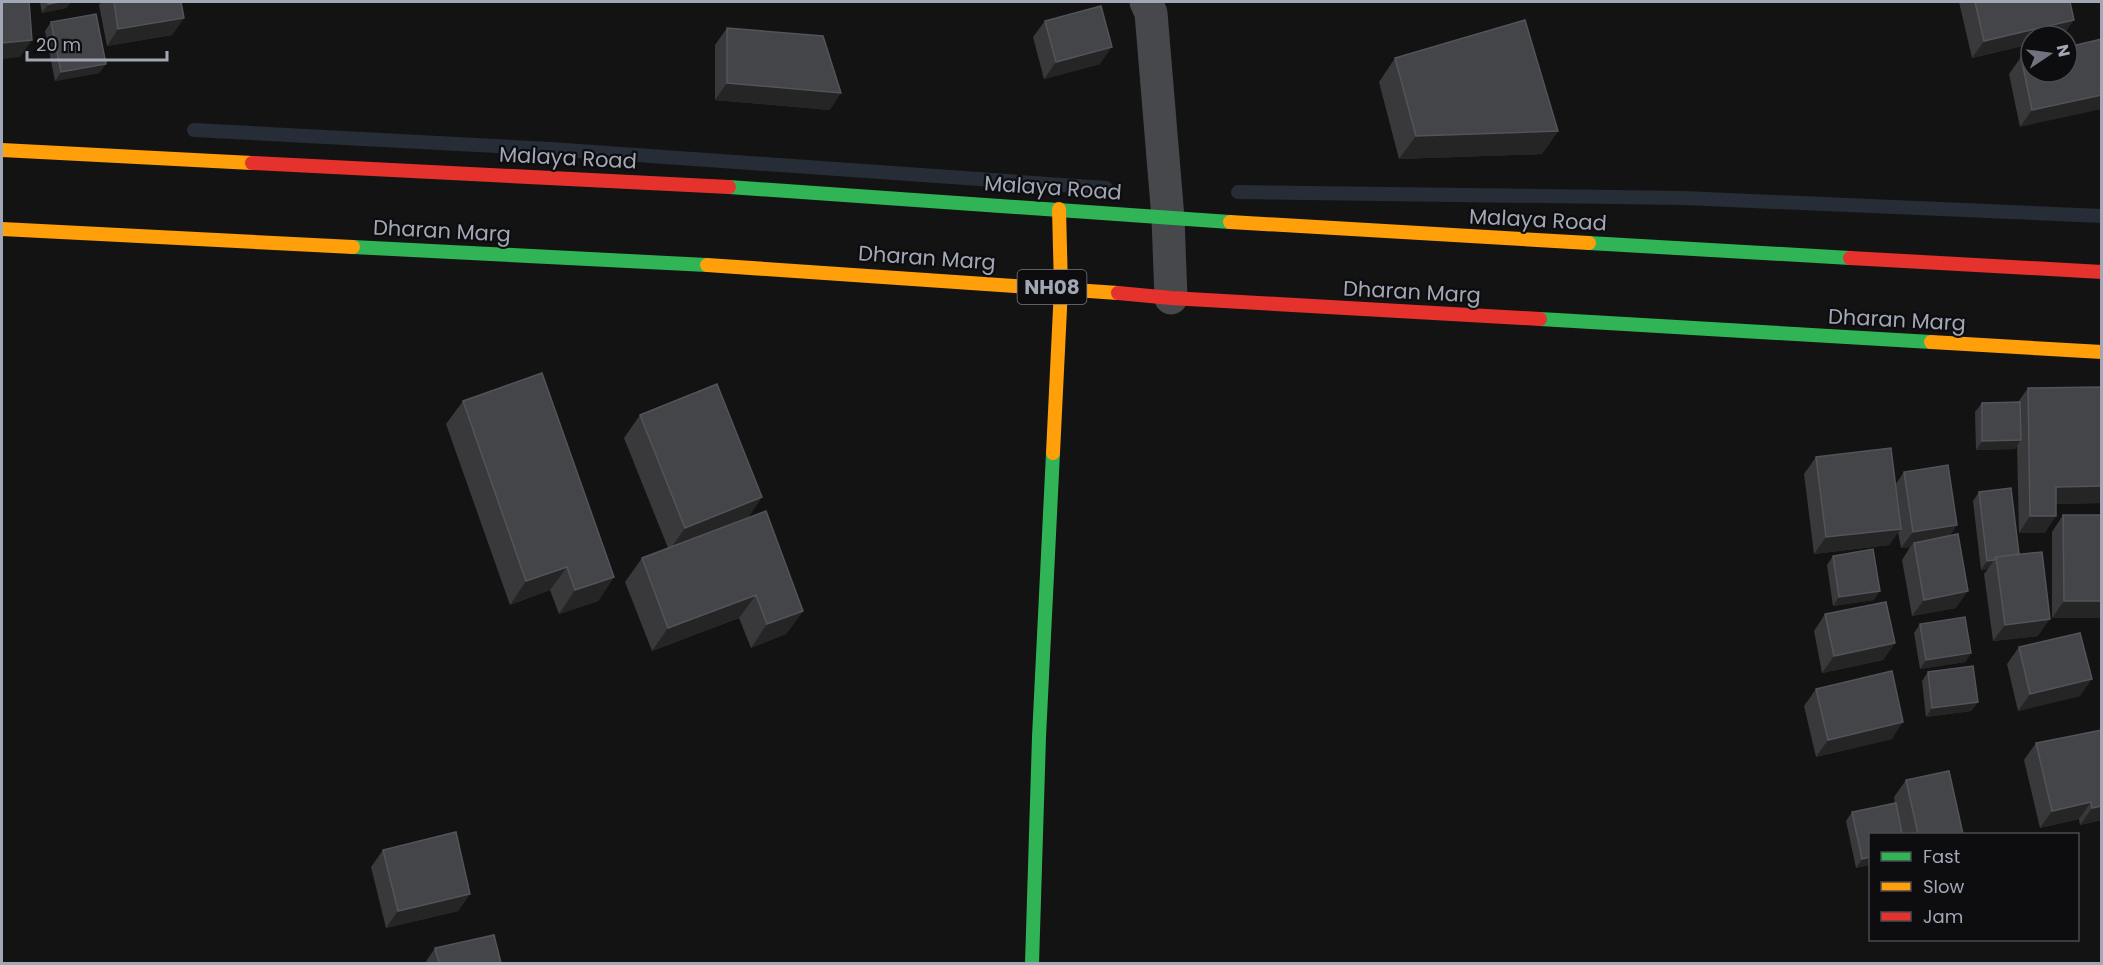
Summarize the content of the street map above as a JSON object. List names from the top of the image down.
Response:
{
  "streets": {
    "main road": ["Malaya Road", "Dharan Marg", "NH08"]
  },
  "legend": ["Fast", "Slow", "Jam"],
  "scale_bar": "20 m",
  "north": "right"
}
